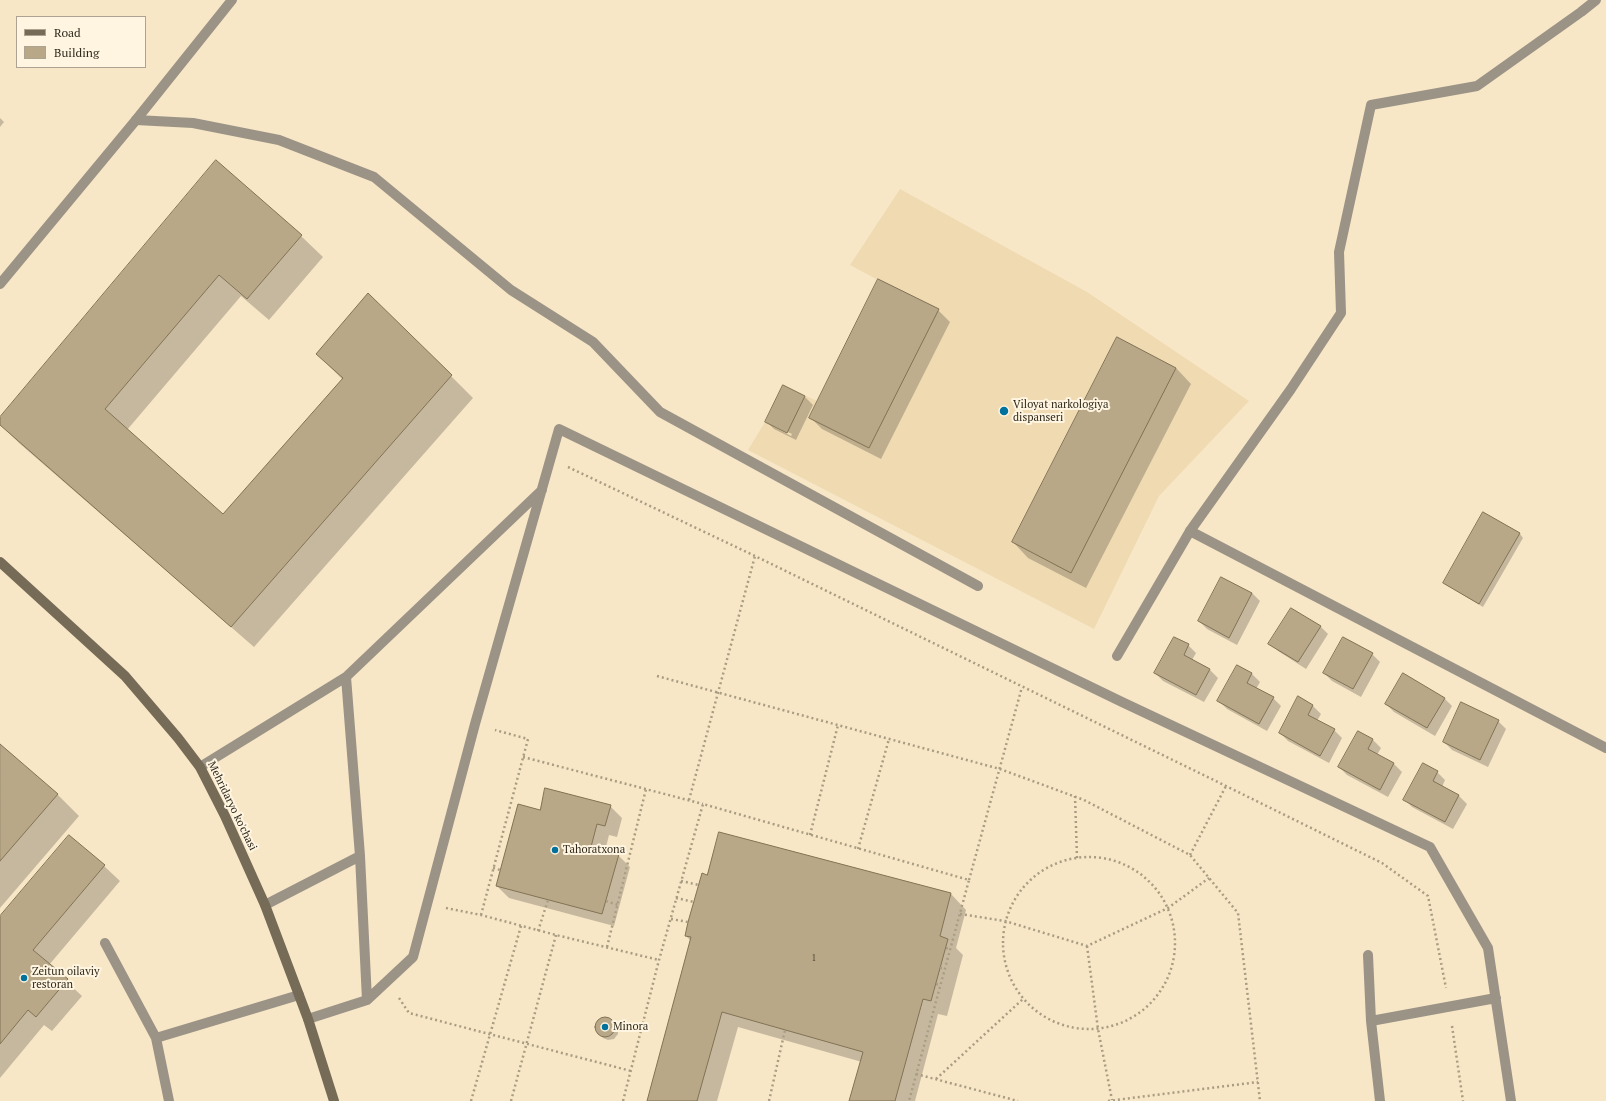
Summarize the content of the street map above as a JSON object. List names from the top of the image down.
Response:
{
  "streets": {
    "main road": ["Мehridaryo ko'chasi"]
  },
  "places": [
    "Viloyat narkologiya dispanseri",
    "Tahoratxona",
    "Zeitun oilaviy restoran",
    "Minora"
  ],
  "house_numbers": ["1"],
  "legend": ["Road", "Building"]
}
